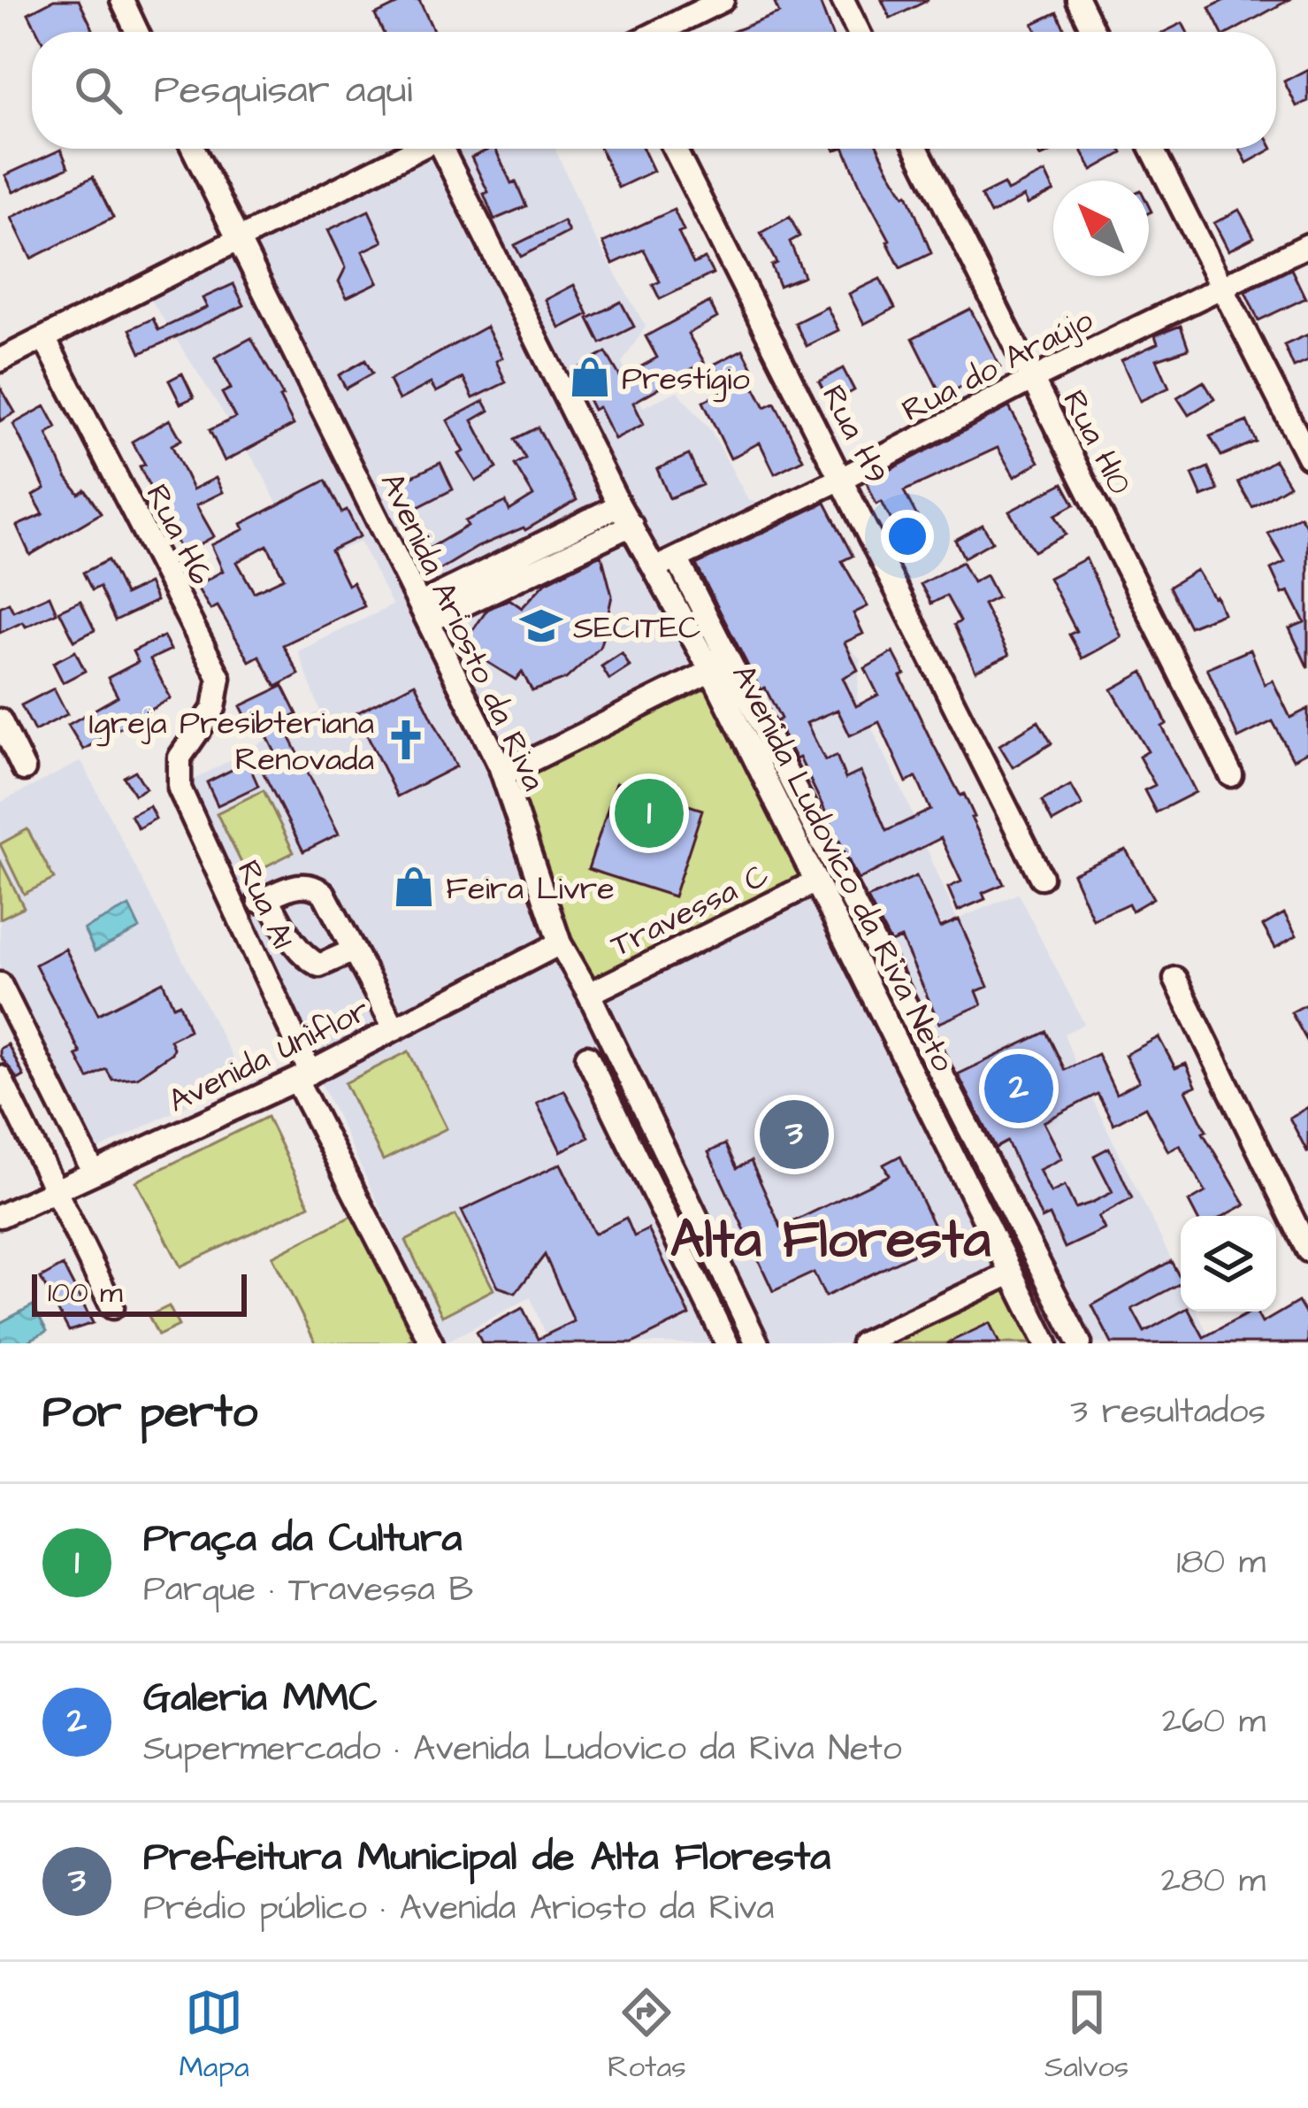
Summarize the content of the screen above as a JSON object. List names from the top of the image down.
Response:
{
  "streets": {
    "street": [
      "Rua do Araújo",
      "Rua H9",
      "Rua H10",
      "Rua H6",
      "Avenida Ariosto da Riva",
      "Avenida Ludovico da Riva Neto",
      "Rua A1",
      "Travessa C",
      "Avenida Uniflor"
    ]
  },
  "crossings": [
    ["Rua do Araújo", "Rua H9"],
    ["Rua do Araújo", "Rua H10"],
    ["Rua do Araújo", "Avenida Ludovico da Riva Neto"],
    ["Rua H6", "Rua A1"],
    ["Avenida Ariosto da Riva", "Travessa C"],
    ["Avenida Ariosto da Riva", "Avenida Uniflor"],
    ["Avenida Ludovico da Riva Neto", "Travessa C"],
    ["Rua A1", "Avenida Uniflor"]
  ],
  "districts": ["Alta Floresta"],
  "places": {
    "shop": ["Prestígio", "Feira Livre"],
    "school or university": ["SECITEC"],
    "church": ["Igreja Presibteriana Renovada"]
  },
  "scale_bar": "100 m",
  "north": "top left",
  "page": {
    "search": "Pesquisar aqui",
    "pins": ["1", "2", "3"],
    "scale": "100 m",
    "heading": ["Por perto", "3 resultados"],
    "list": [
      {
        "mark": "1",
        "name": "Praça da Cultura",
        "note": "Parque · Travessa B",
        "value": "180 m"
      },
      {
        "mark": "2",
        "name": "Galeria MMC",
        "note": "Supermercado · Avenida Ludovico da Riva Neto",
        "value": "260 m"
      },
      {
        "mark": "3",
        "name": "Prefeitura Municipal de Alta Floresta",
        "note": "Prédio público · Avenida Ariosto da Riva",
        "value": "280 m"
      }
    ],
    "nav": ["Mapa", "Rotas", "Salvos"]
  }
}
